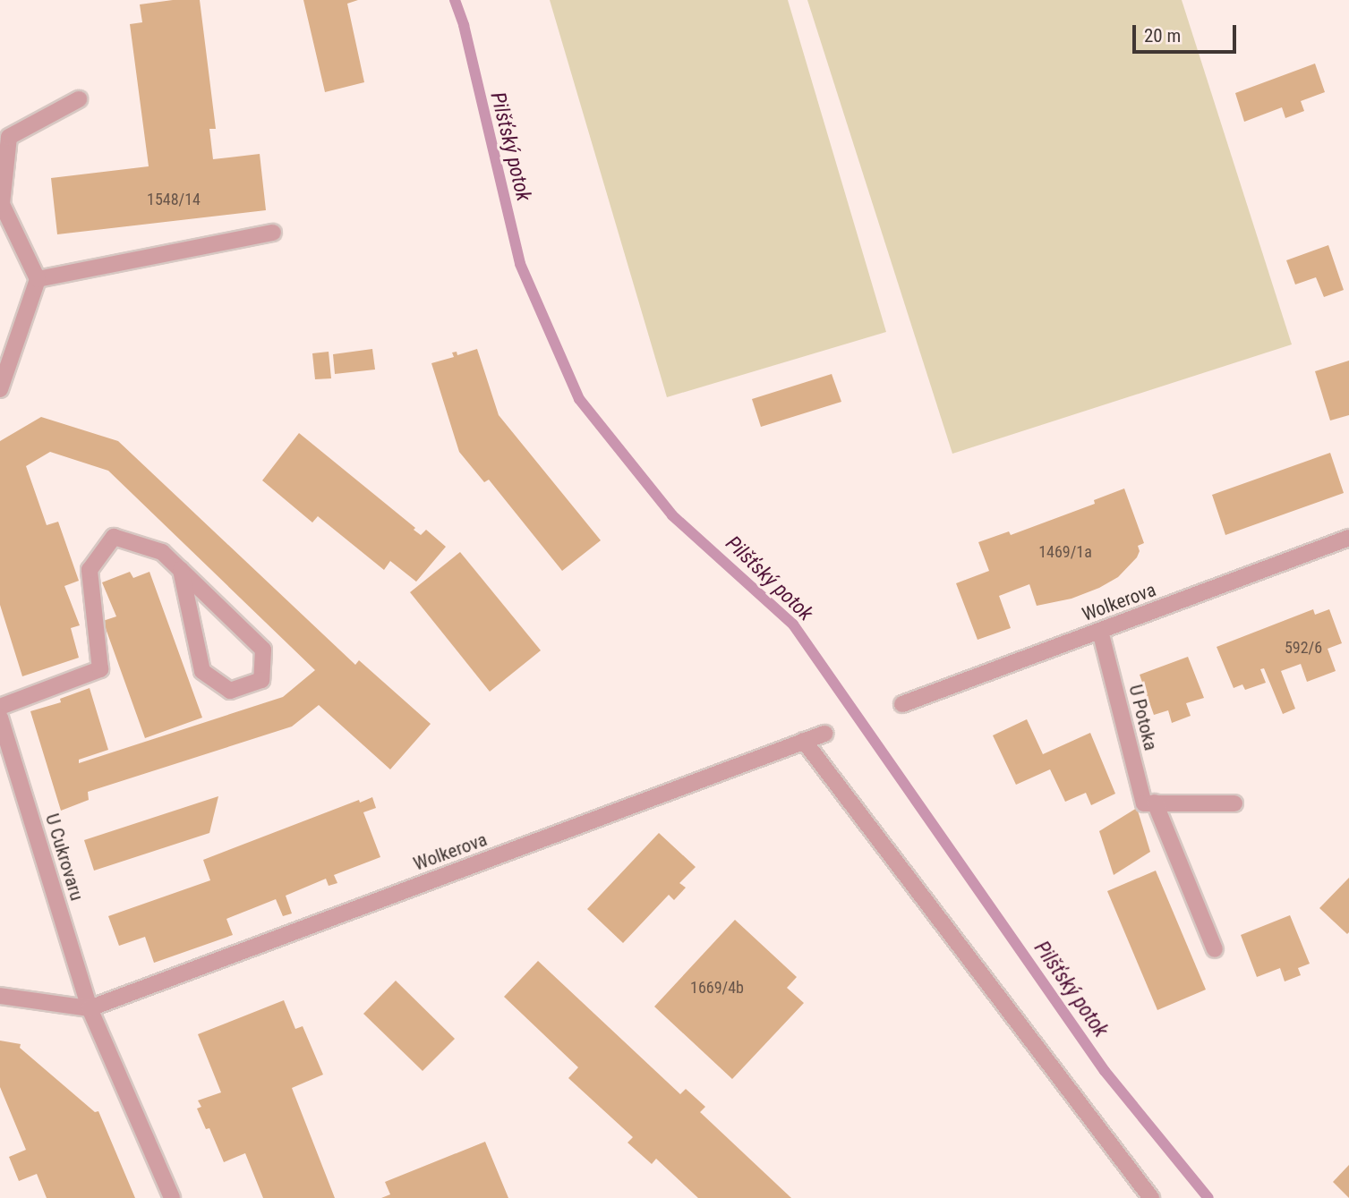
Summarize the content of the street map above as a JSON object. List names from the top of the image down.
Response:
{
  "streets": {
    "street": ["Wolkerova", "U Potoka", "U Cukrovaru"]
  },
  "crossings": [
    ["Wolkerova", "U Potoka"],
    ["Wolkerova", "U Cukrovaru"]
  ],
  "water": ["Pilšťský potok"],
  "house_numbers": [
    "1548/14",
    "1469/1a",
    "592/6",
    "1669/4b"
  ],
  "scale_bar": "20 m"
}
